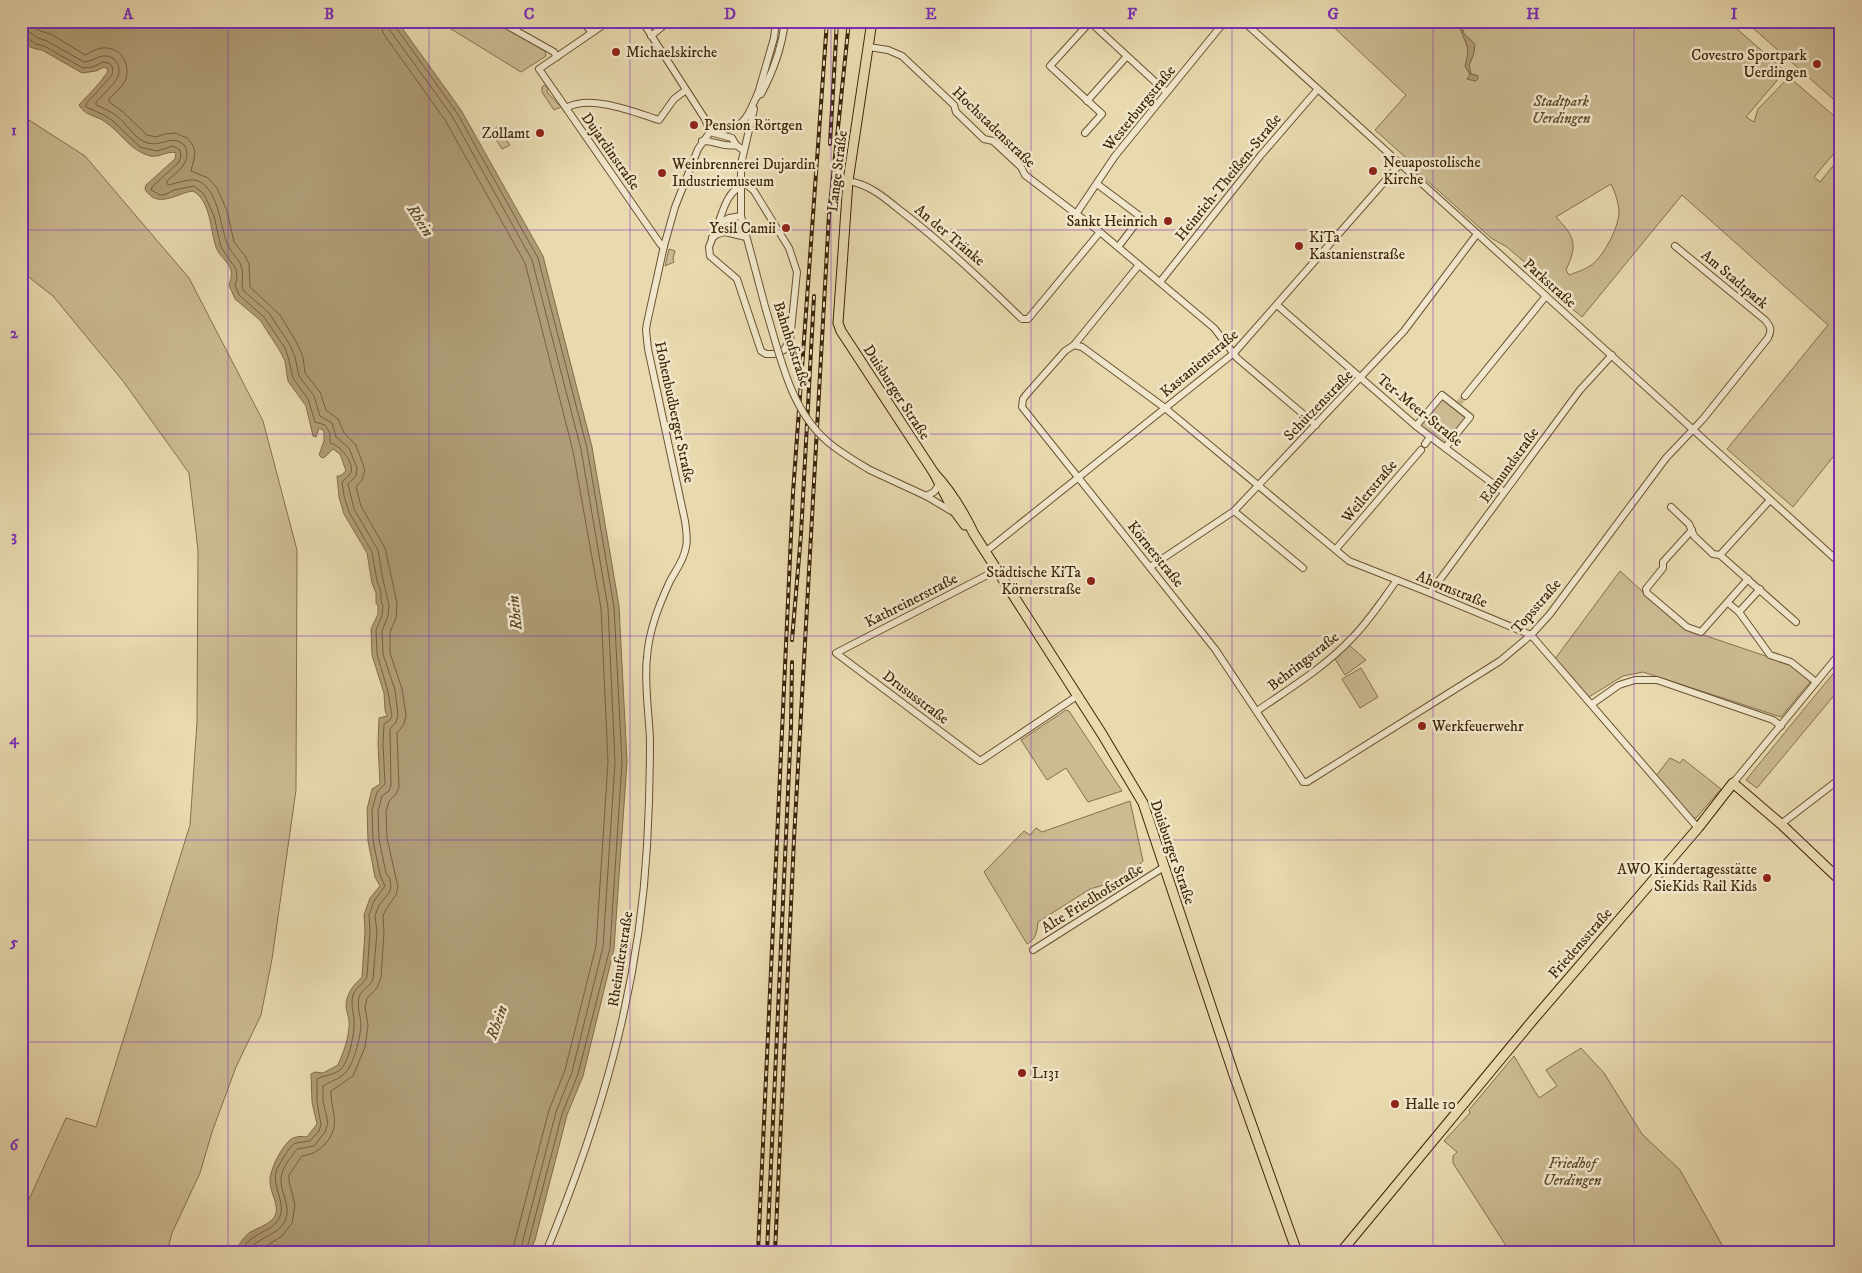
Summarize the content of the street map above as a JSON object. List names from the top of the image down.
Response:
{
  "streets": {
    "main road": [
      "Lange Straße",
      "Bahnhofstraße",
      "Duisburger Straße",
      "Friedensstraße"
    ],
    "street": [
      "Westerburgstraße",
      "Hochstadenstraße",
      "Dujardinstraße",
      "Heinrich-Theißen-Straße",
      "An der Tränke",
      "Am Stadtpark",
      "Parkstraße",
      "Kastanienstraße",
      "Schützenstraße",
      "Ter-Meer-Straße",
      "Hohenbudberger Straße",
      "Edmundstraße",
      "Weilerstraße",
      "Körnerstraße",
      "Ahornstraße",
      "Kathreinerstraße",
      "Topsstraße",
      "Behringstraße",
      "Drususstraße",
      "Alte Friedhofstraße",
      "Rheinuferstraße"
    ]
  },
  "crossings": [
    ["Westerburgstraße", "Hochstadenstraße"],
    ["Hochstadenstraße", "Lange Straße"],
    ["Hochstadenstraße", "An der Tränke"],
    ["Dujardinstraße", "Hohenbudberger Straße"],
    ["Lange Straße", "An der Tränke"],
    ["Lange Straße", "Duisburger Straße"],
    ["Heinrich-Theißen-Straße", "Parkstraße"],
    ["Am Stadtpark", "Parkstraße"],
    ["Am Stadtpark", "Topsstraße"],
    ["Parkstraße", "Kastanienstraße"],
    ["Parkstraße", "Schützenstraße"],
    ["Parkstraße", "Edmundstraße"],
    ["Parkstraße", "Topsstraße"],
    ["Bahnhofstraße", "Duisburger Straße"],
    ["Kastanienstraße", "Duisburger Straße"],
    ["Kastanienstraße", "Ter-Meer-Straße"],
    ["Kastanienstraße", "Körnerstraße"],
    ["Kastanienstraße", "Ahornstraße"],
    ["Duisburger Straße", "Kathreinerstraße"],
    ["Duisburger Straße", "Drususstraße"],
    ["Duisburger Straße", "Alte Friedhofstraße"],
    ["Schützenstraße", "Ter-Meer-Straße"],
    ["Schützenstraße", "Körnerstraße"],
    ["Schützenstraße", "Ahornstraße"],
    ["Ter-Meer-Straße", "Edmundstraße"],
    ["Ter-Meer-Straße", "Weilerstraße"],
    ["Hohenbudberger Straße", "Rheinuferstraße"],
    ["Edmundstraße", "Ahornstraße"],
    ["Weilerstraße", "Ahornstraße"],
    ["Körnerstraße", "Topsstraße"],
    ["Körnerstraße", "Behringstraße"],
    ["Ahornstraße", "Topsstraße"],
    ["Ahornstraße", "Behringstraße"],
    ["Ahornstraße", "Friedensstraße"],
    ["Kathreinerstraße", "Drususstraße"]
  ],
  "water": ["Rhein"],
  "parks": ["Stadtpark Uerdingen", "Friedhof Uerdingen"],
  "places": [
    "Michaelskirche",
    "Covestro Sportpark Uerdingen",
    "Pension Rörtgen",
    "Zollamt",
    "Neuapostolische Kirche",
    "Weinbrennerei Dujardin Industriemuseum",
    "Sankt Heinrich",
    "Yesil Camii",
    "KiTa Kastanienstraße",
    "Städtische KiTa Körnerstraße",
    "Werkfeuerwehr",
    "AWO Kindertagesstätte SieKids Rail Kids",
    "L131",
    "Halle 10"
  ],
  "grid": {
    "columns": [
      "A",
      "B",
      "C",
      "D",
      "E",
      "F",
      "G",
      "H",
      "I"
    ],
    "rows": [
      "1",
      "2",
      "3",
      "4",
      "5",
      "6"
    ]
  }
}
